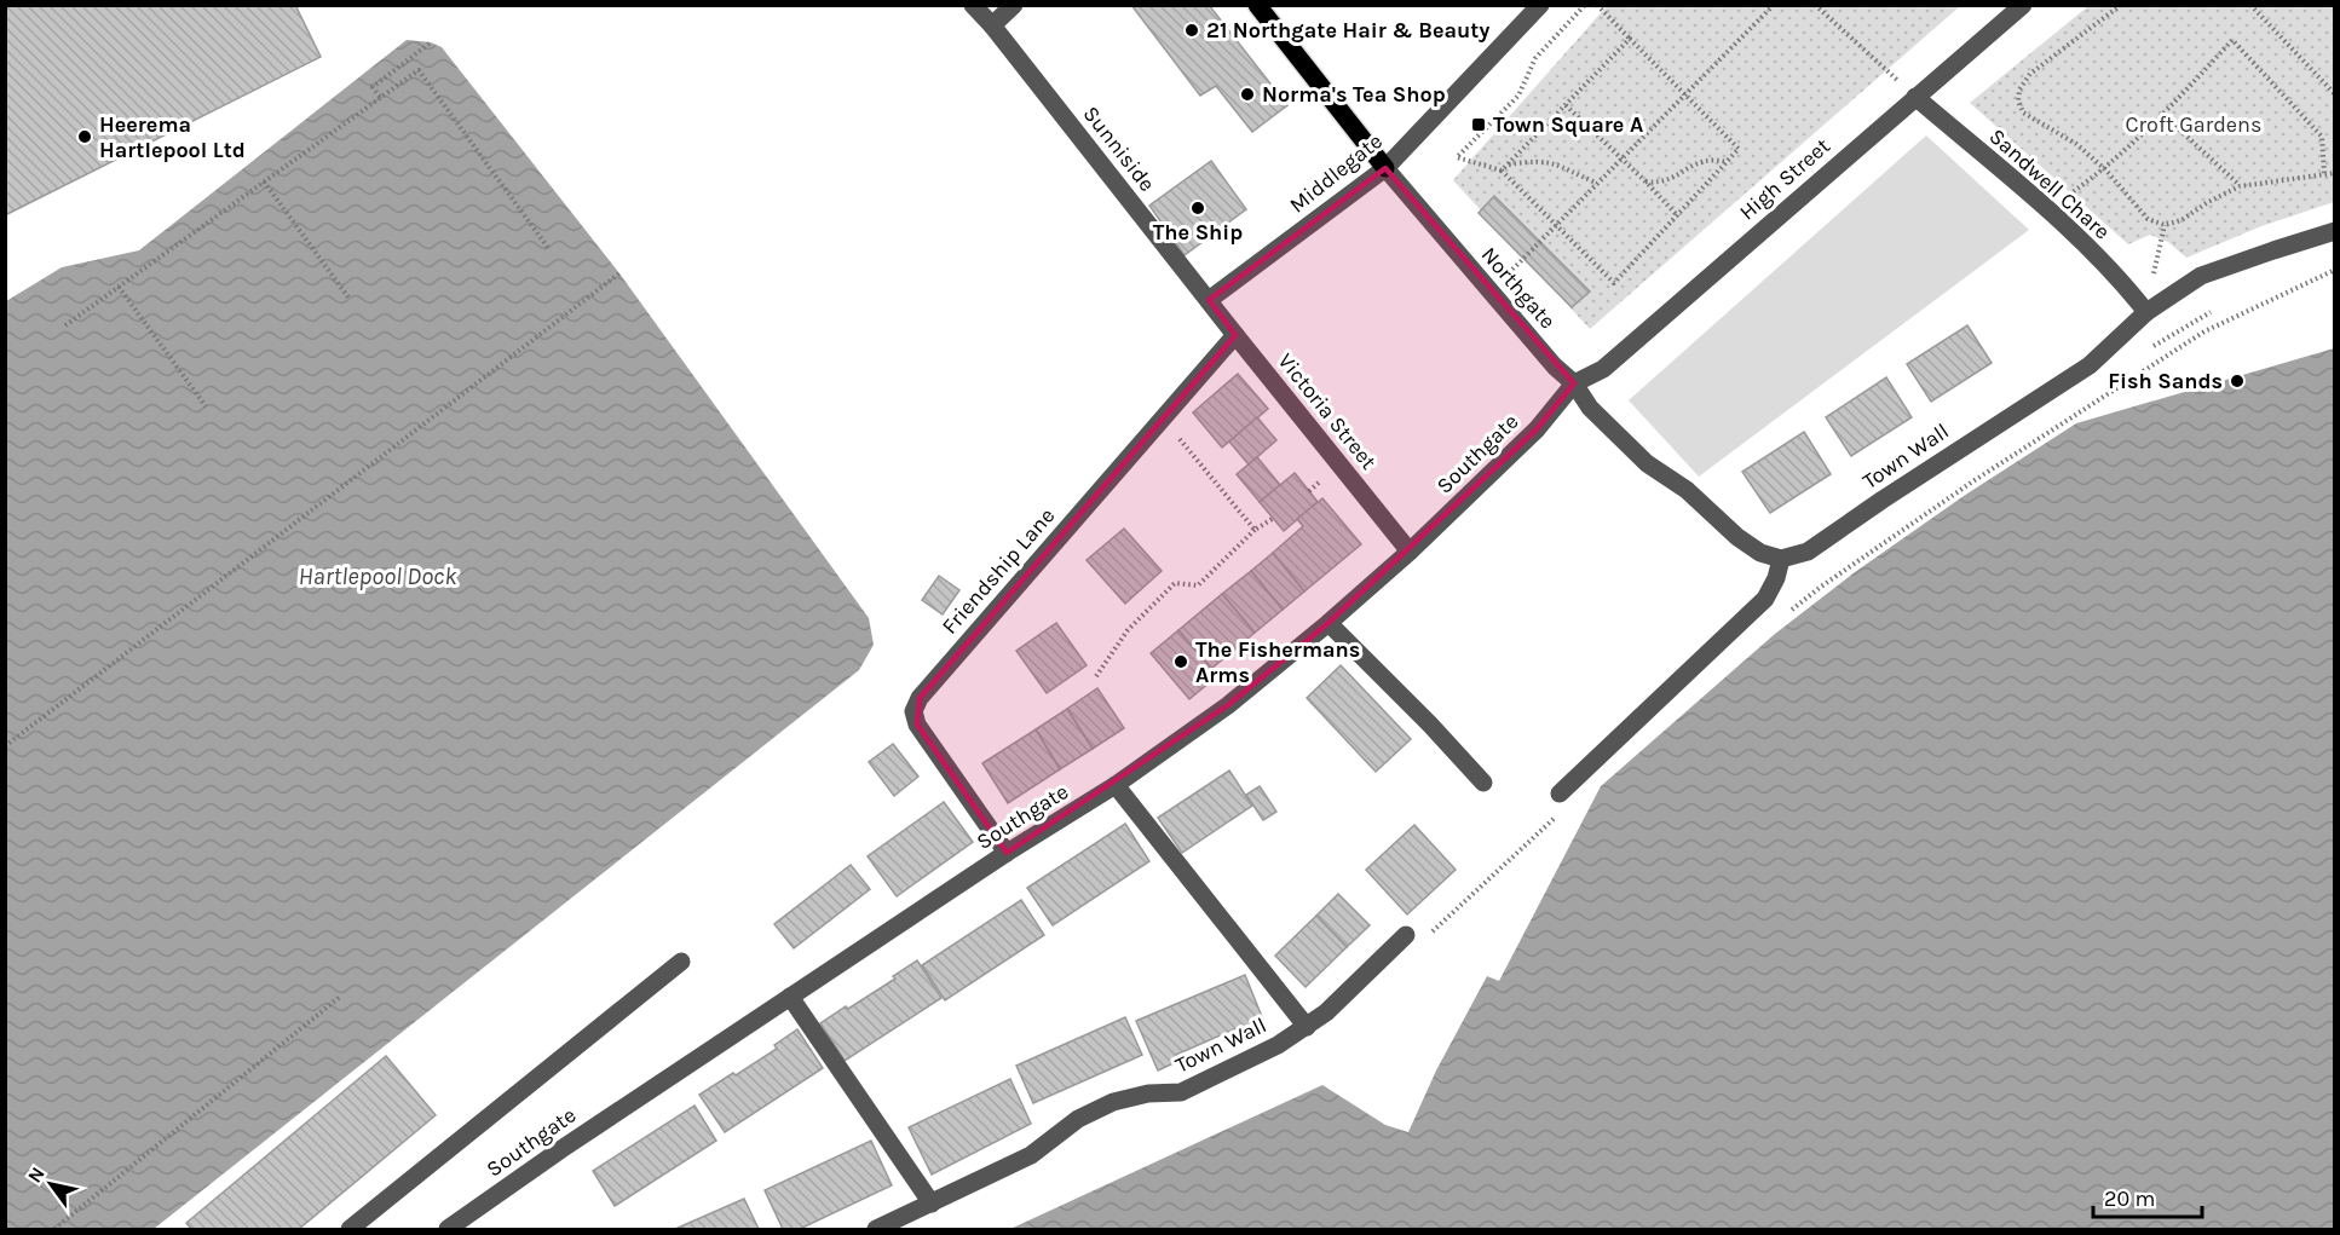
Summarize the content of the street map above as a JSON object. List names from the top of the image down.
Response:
{
  "streets": {
    "main road": ["Northgate"],
    "street": [
      "Sunniside",
      "Middlegate",
      "High Street",
      "Sandwell Chare",
      "Victoria Street",
      "Southgate",
      "Town Wall",
      "Friendship Lane"
    ]
  },
  "crossings": [
    ["Sunniside", "Middlegate"],
    ["Sunniside", "Victoria Street"],
    ["Middlegate", "Northgate"],
    ["Middlegate", "Victoria Street"],
    ["High Street", "Sandwell Chare"],
    ["High Street", "Northgate"],
    ["High Street", "Southgate"],
    ["Sandwell Chare", "Town Wall"],
    ["Northgate", "Southgate"],
    ["Northgate", "Town Wall"],
    ["Victoria Street", "Southgate"],
    ["Victoria Street", "Friendship Lane"],
    ["Southgate", "Friendship Lane"]
  ],
  "water": ["Hartlepool Dock"],
  "parks": ["Croft Gardens"],
  "places": {
    "other": [
      "21 Northgate Hair & Beauty",
      "Norma's Tea Shop",
      "Heerema Hartlepool Ltd",
      "The Ship",
      "Fish Sands",
      "The Fishermans Arms"
    ],
    "transit": ["Town Square A"]
  },
  "scale_bar": "20 m",
  "north": "top left"
}
